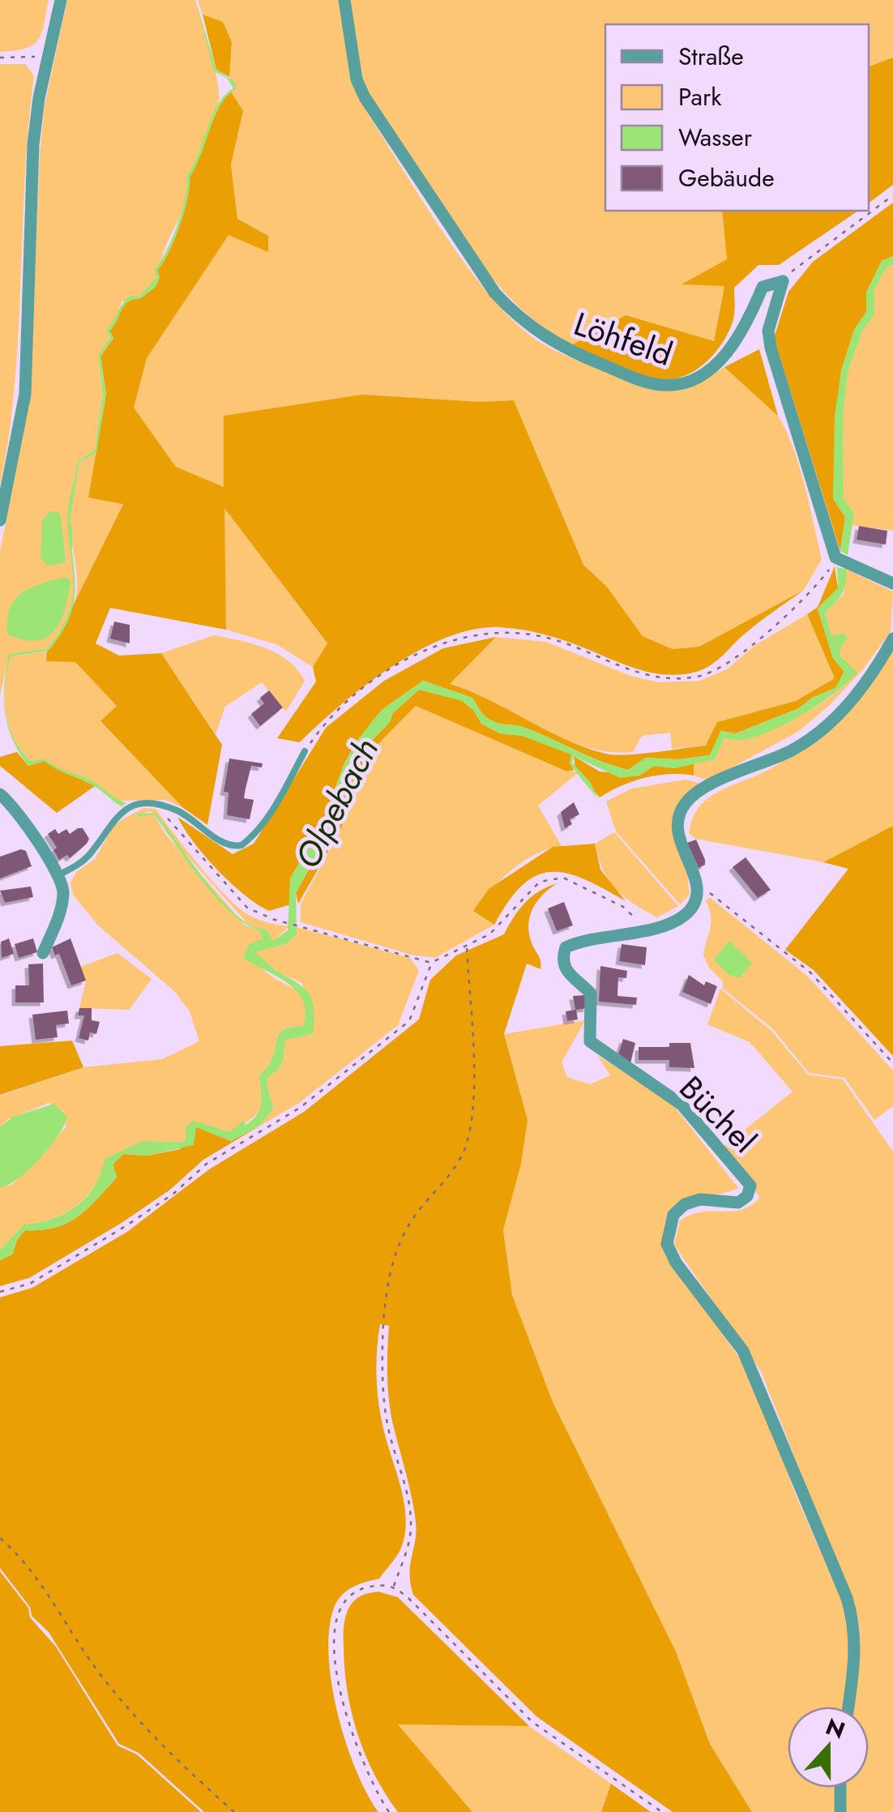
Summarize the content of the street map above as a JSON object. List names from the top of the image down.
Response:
{
  "streets": {
    "street": ["Löhfeld", "Büchel"]
  },
  "water": ["Olpebach"],
  "legend": [
    "Straße",
    "Park",
    "Wasser",
    "Gebäude"
  ],
  "north": "top"
}
